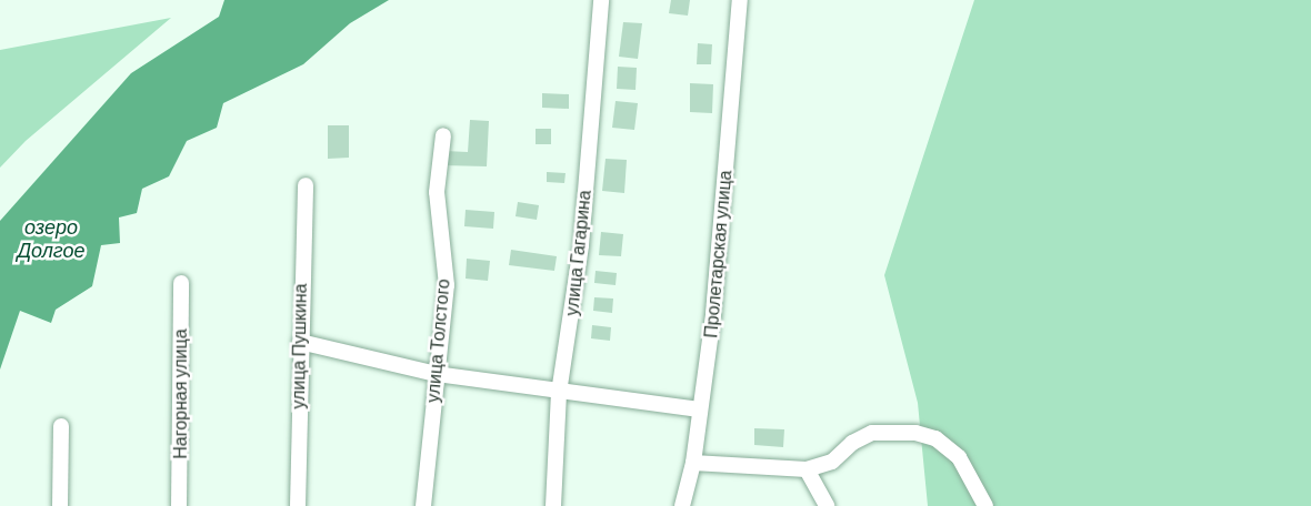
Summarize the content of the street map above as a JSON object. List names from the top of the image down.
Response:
{
  "streets": {
    "street": [
      "улица Гагарина",
      "Пролетарская улица",
      "улица Толстого",
      "улица Пушкина",
      "Нагорная улица"
    ]
  },
  "water": ["озеро Долгое"]
}
